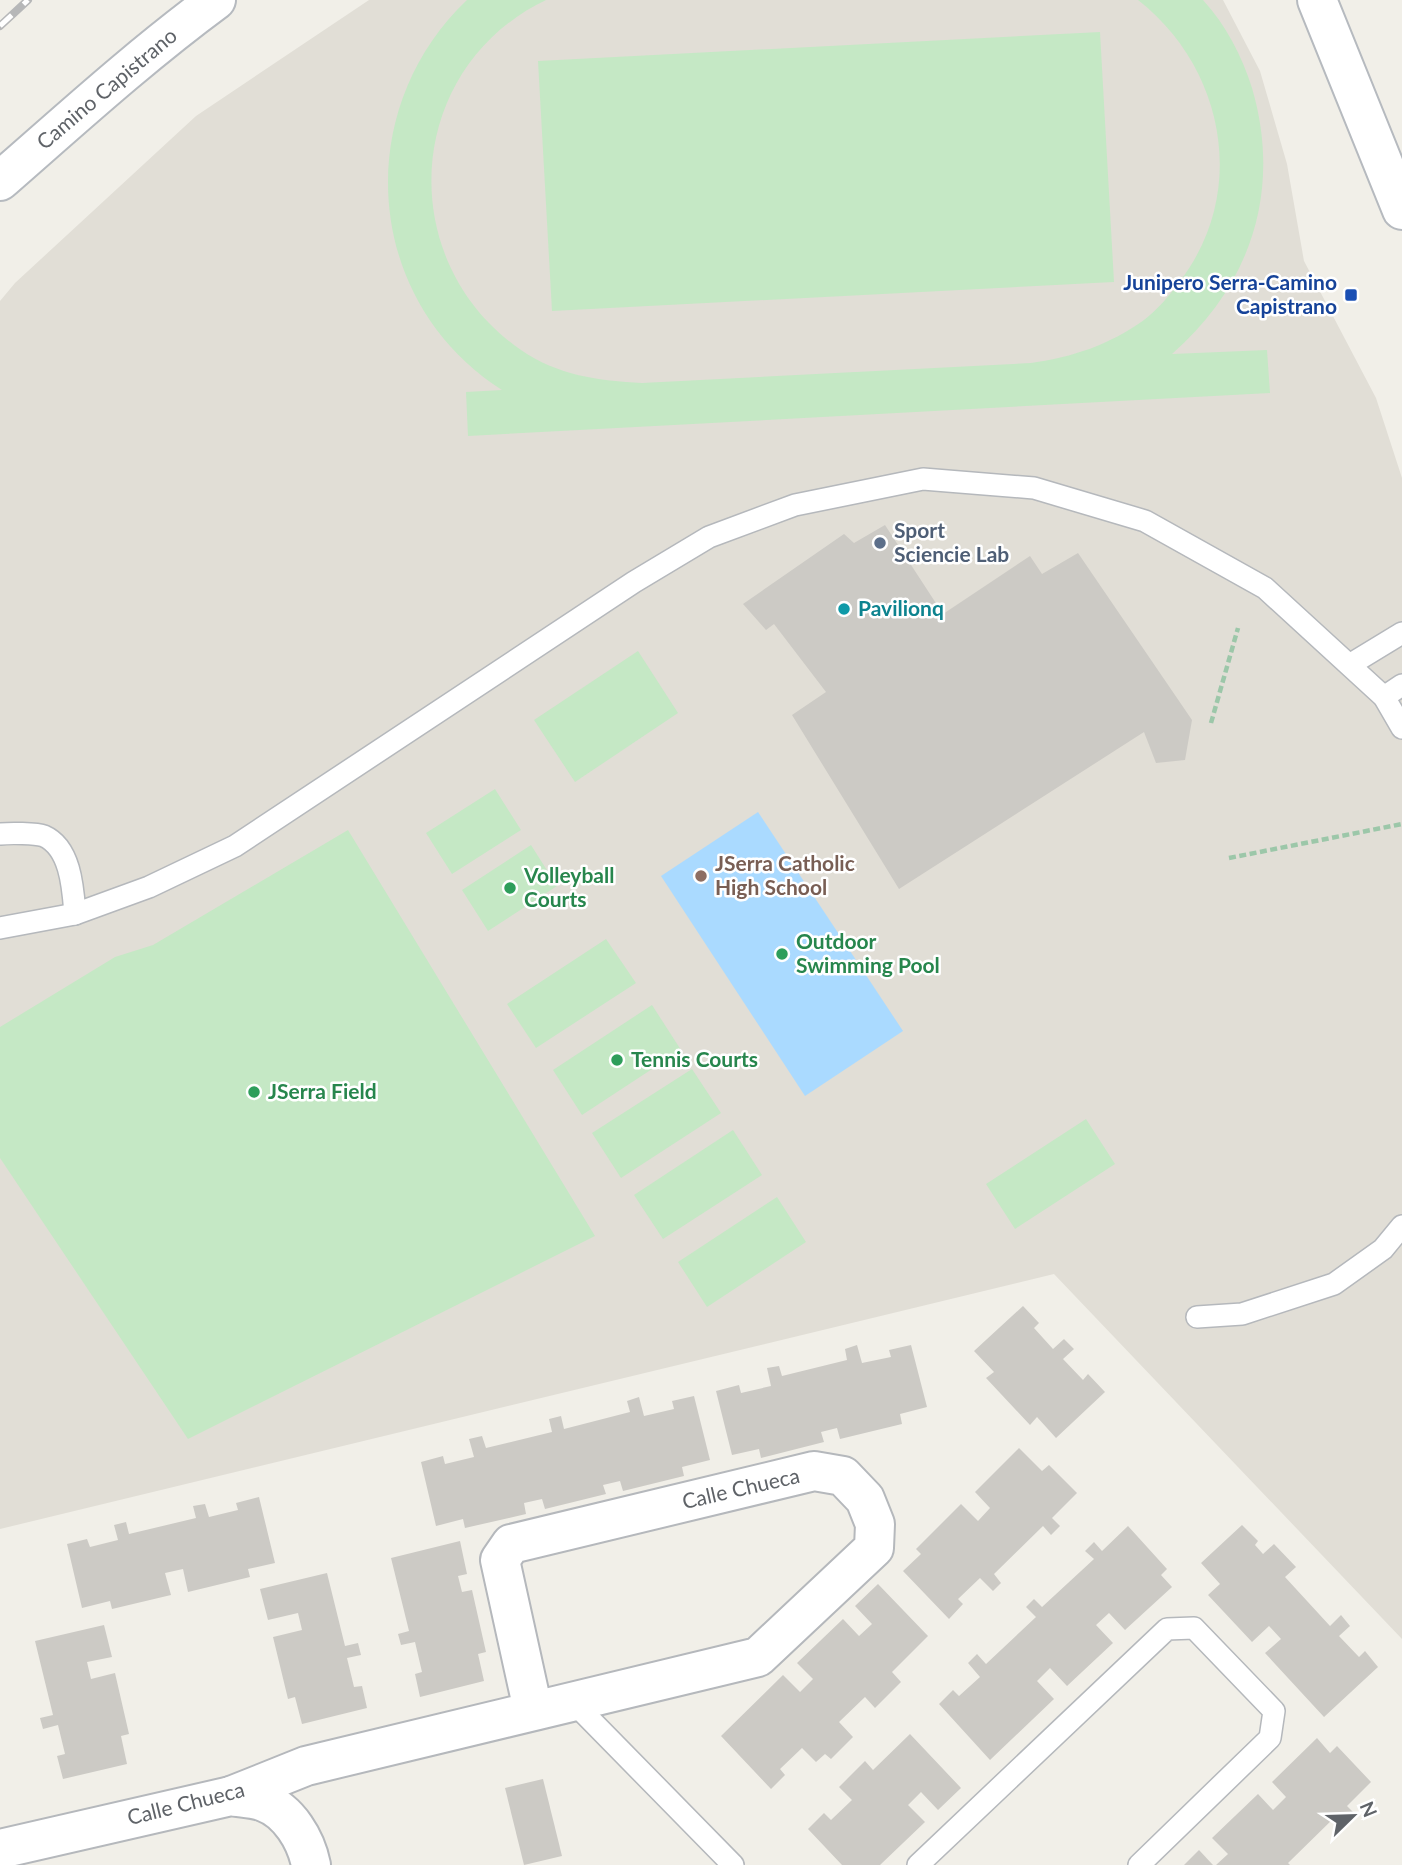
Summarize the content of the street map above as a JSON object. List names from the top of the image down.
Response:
{
  "streets": {
    "street": ["Camino Capistrano", "Calle Chueca"]
  },
  "places": {
    "transit": ["Junipero Serra-Camino Capistrano"],
    "other": [
      "Sport Sciencie Lab",
      "Pavilionq",
      "JSerra Catholic High School",
      "Volleyball Courts",
      "Outdoor Swimming Pool",
      "Tennis Courts",
      "JSerra Field"
    ]
  },
  "north": "top right"
}
